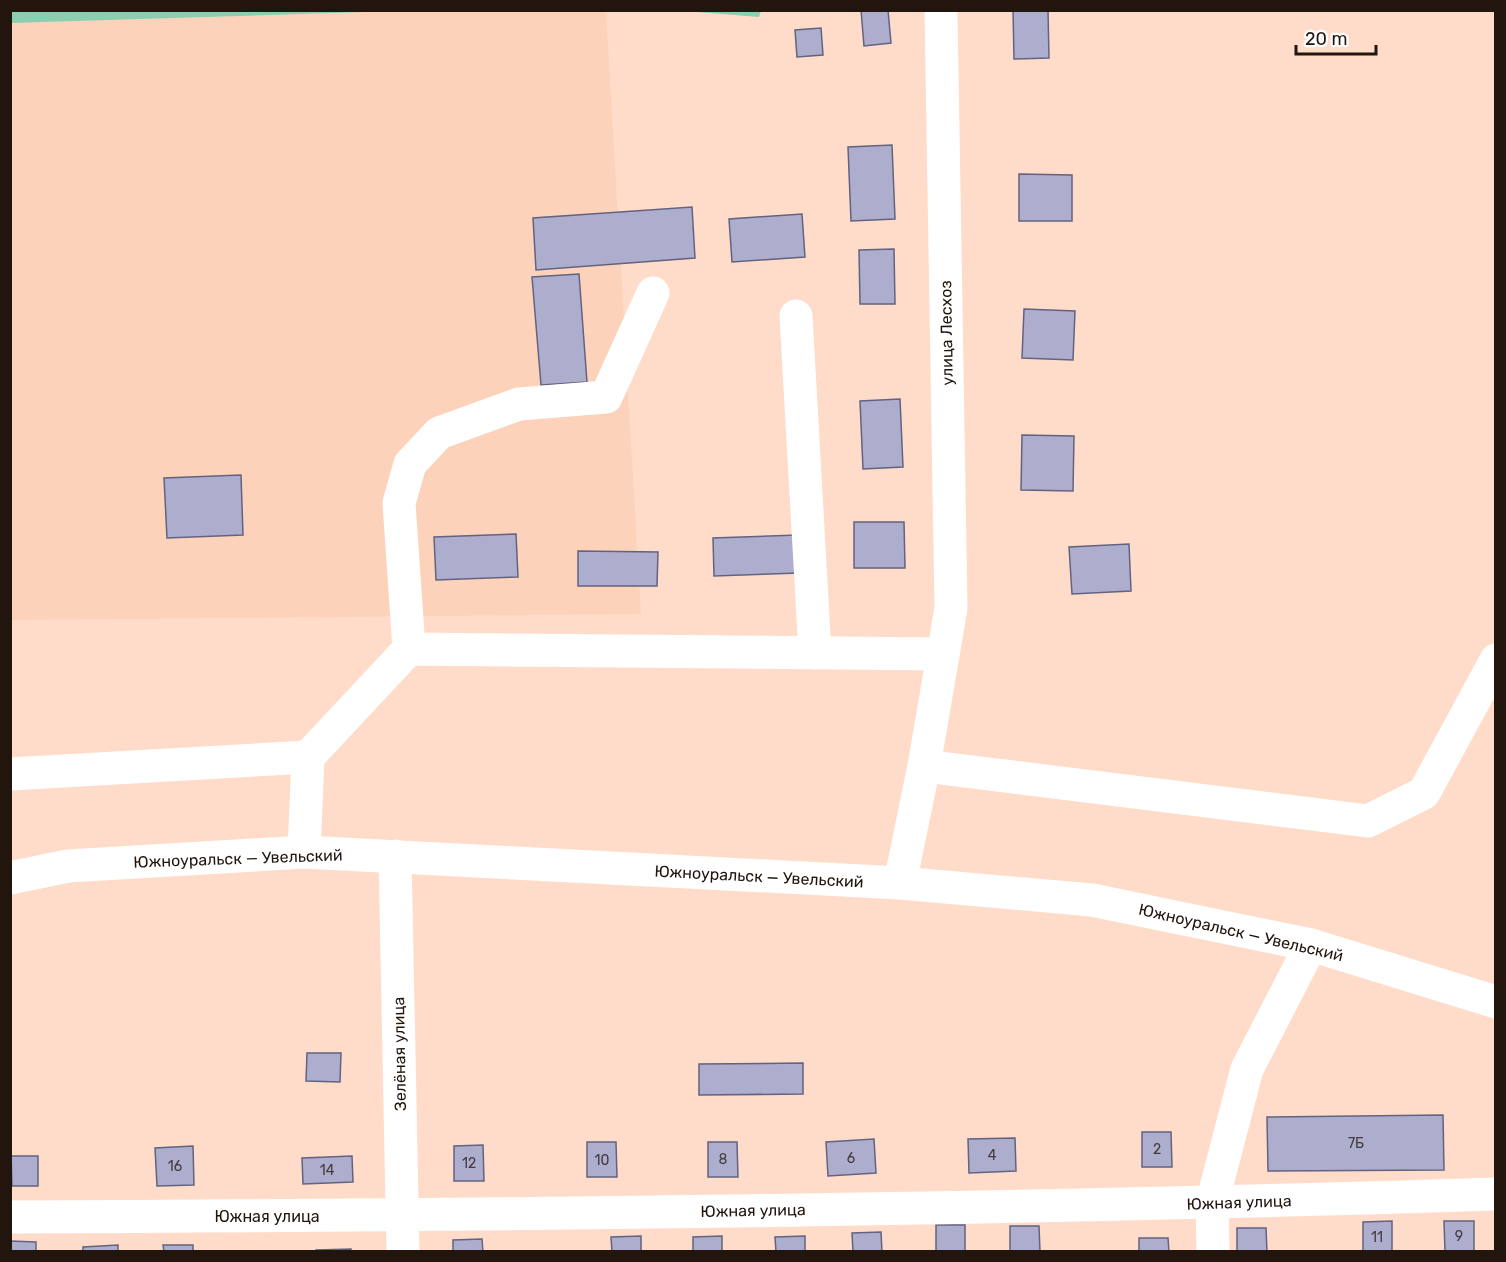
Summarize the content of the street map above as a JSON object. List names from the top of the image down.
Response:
{
  "streets": {
    "street": [
      "улица Лесхоз",
      "Южноуральск — Увельский",
      "Зелёная улица",
      "Южная улица"
    ]
  },
  "crossings": [
    ["улица Лесхоз", "Южноуральск — Увельский"],
    ["Южноуральск — Увельский", "Зелёная улица"],
    ["Зелёная улица", "Южная улица"]
  ],
  "house_numbers": [
    "7Б",
    "2",
    "4",
    "6",
    "8",
    "10",
    "12",
    "16",
    "14",
    "9",
    "11"
  ],
  "scale_bar": "20 m"
}
